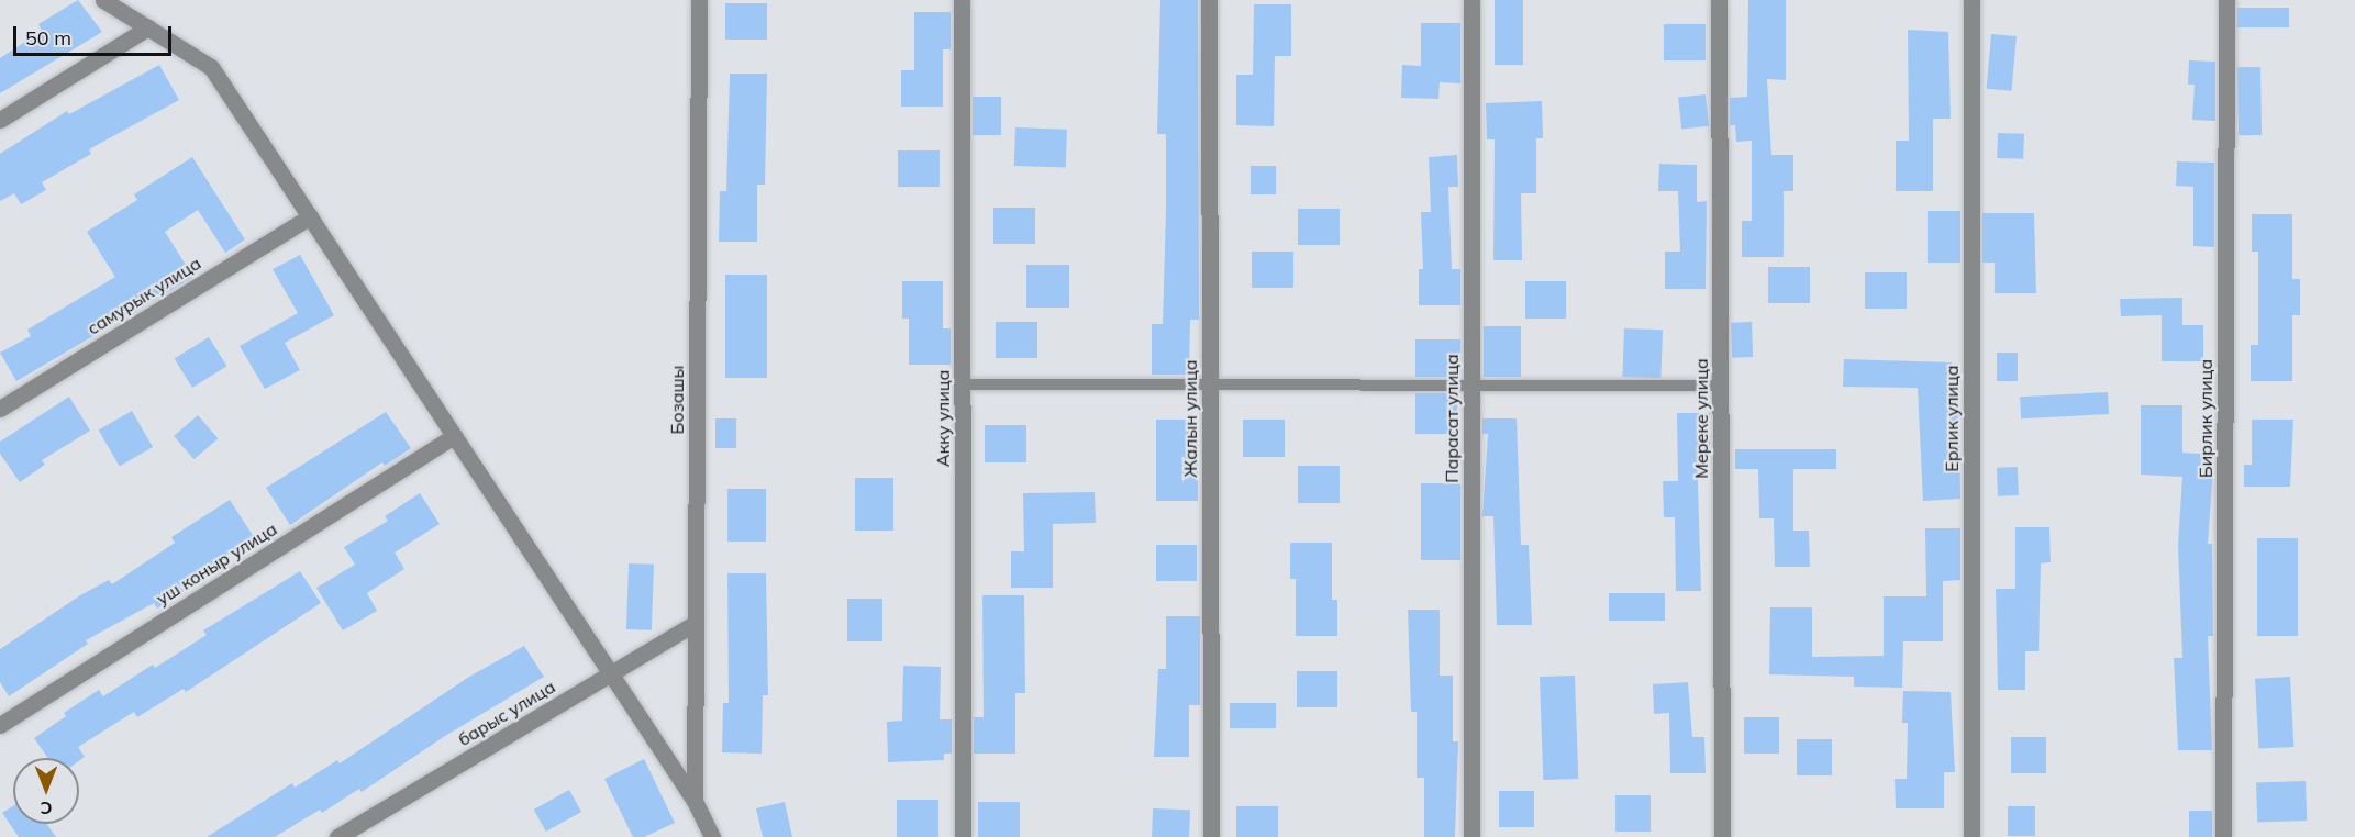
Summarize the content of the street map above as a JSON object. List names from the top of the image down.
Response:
{
  "streets": {
    "street": [
      "самурык улица",
      "Бозашы",
      "Акку улица",
      "Жалын улица",
      "Парасат улица",
      "Мереке улица",
      "Ерлик улица",
      "Бирлик улица",
      "уш коныр улица",
      "барыс улица"
    ]
  },
  "crossings": [
    ["Бозашы", "барыс улица"]
  ],
  "scale_bar": "50 m",
  "north": "bottom"
}
